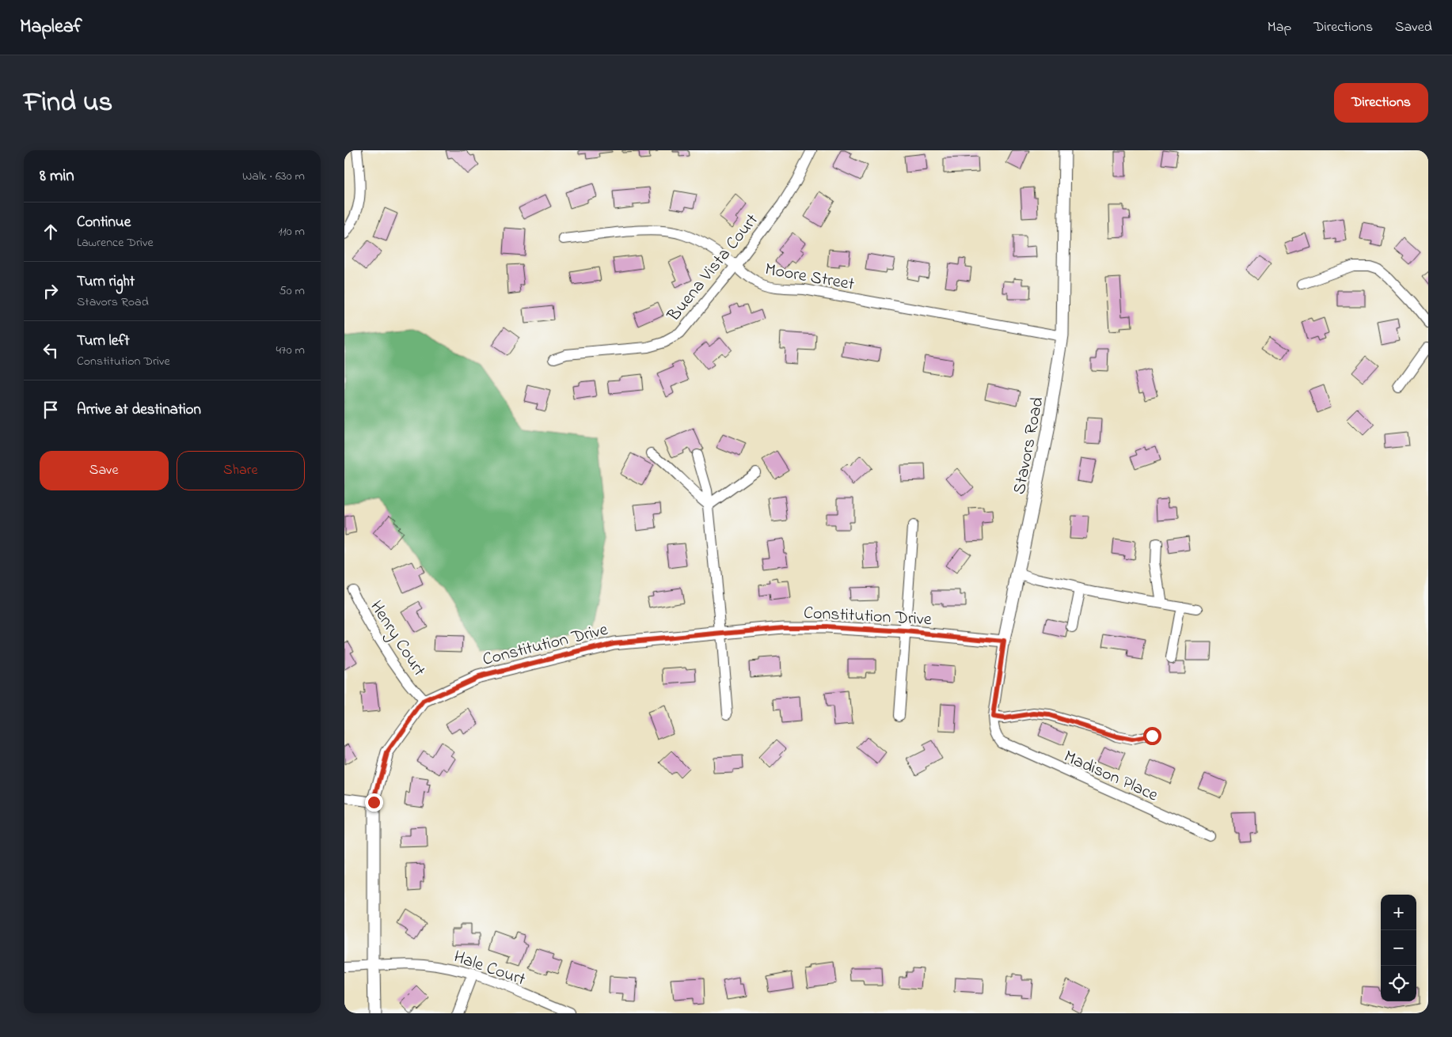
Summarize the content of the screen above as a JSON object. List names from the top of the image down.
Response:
{
  "streets": {
    "street": [
      "Buena Vista Court",
      "Moore Street",
      "Stavors Road",
      "Constitution Drive",
      "Henry Court",
      "Madison Place",
      "Hale Court"
    ]
  },
  "crossings": [
    ["Buena Vista Court", "Moore Street"],
    ["Moore Street", "Stavors Road"],
    ["Stavors Road", "Constitution Drive"],
    ["Stavors Road", "Madison Place"],
    ["Constitution Drive", "Henry Court"]
  ],
  "page": {
    "header": "Mapleaf",
    "nav": ["Map", "Directions", "Saved"],
    "title": "Find us",
    "buttons": [
      "Directions",
      ["Save", "Share"]
    ],
    "heading": ["8 min", "Walk · 630 m"],
    "list": [
      ["Continue", "Lawrence Drive", "110 m"],
      ["Turn right", "Stavors Road", "50 m"],
      ["Turn left", "Constitution Drive", "470 m"],
      "Arrive at destination"
    ],
    "map_buttons": ["+", "−"]
  }
}
